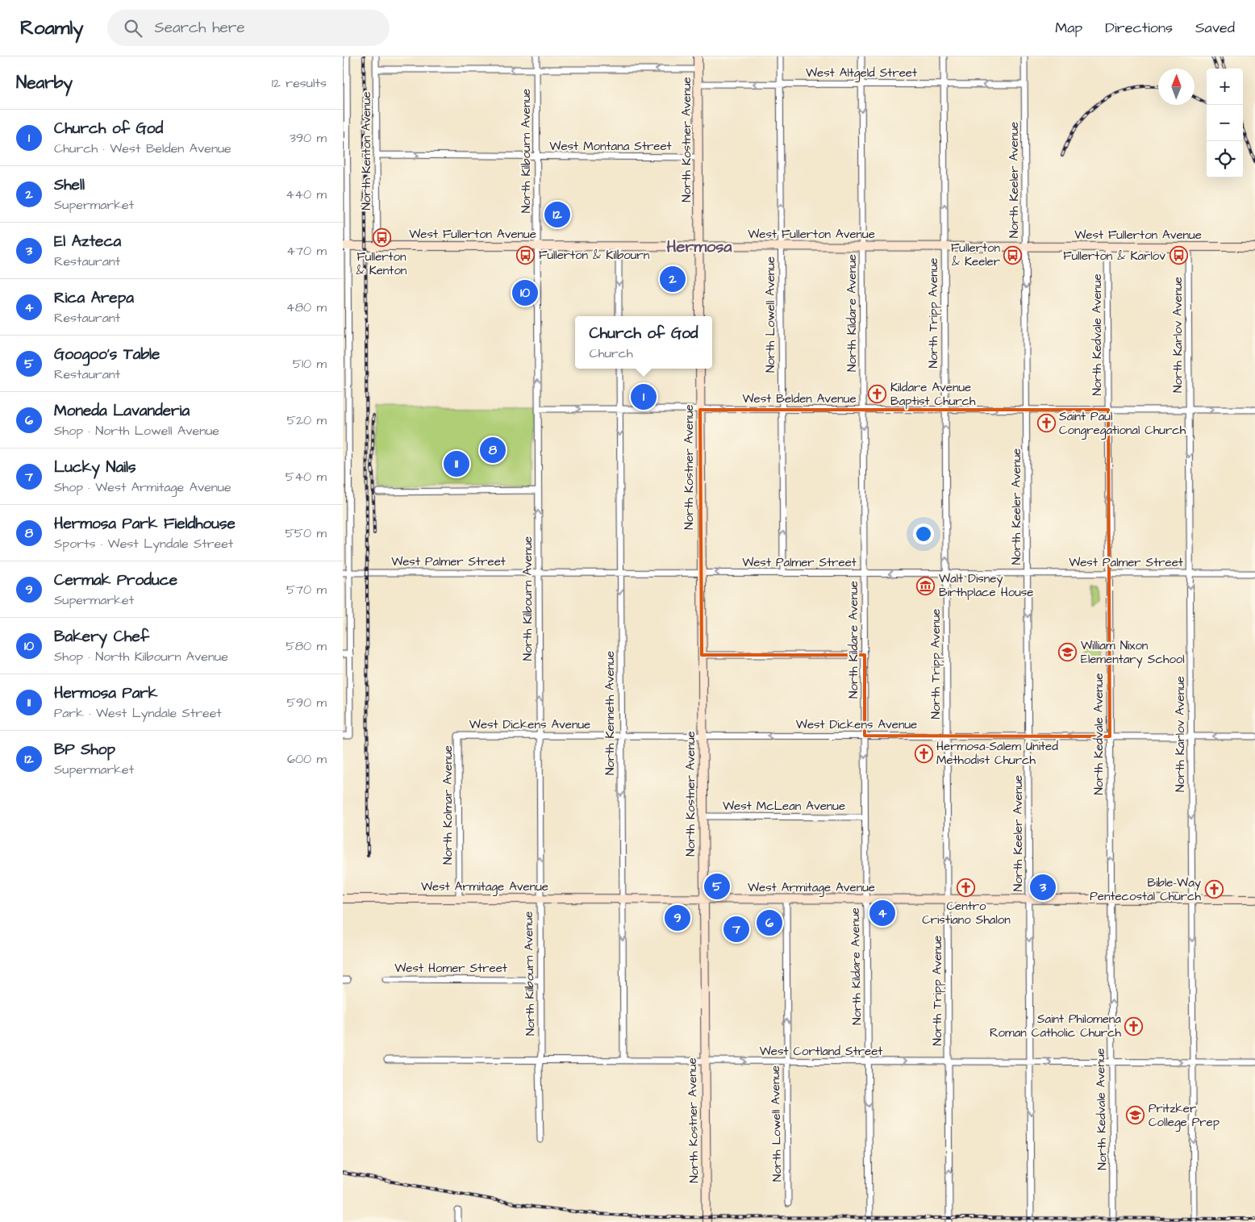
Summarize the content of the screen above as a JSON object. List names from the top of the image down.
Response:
{
  "streets": {
    "main road": ["North Kostner Avenue", "West Fullerton Avenue", "West Armitage Avenue"],
    "street": [
      "West Altgeld Street",
      "West Montana Street",
      "North Kenton Avenue",
      "North Kilbourn Avenue",
      "North Keeler Avenue",
      "North Kildare Avenue",
      "North Tripp Avenue",
      "North Lowell Avenue",
      "North Kedvale Avenue",
      "North Karlov Avenue",
      "West Belden Avenue",
      "West Palmer Street",
      "North Kenneth Avenue",
      "West Dickens Avenue",
      "North Kolmar Avenue",
      "West McLean Avenue",
      "West Homer Street",
      "West Cortland Street"
    ]
  },
  "crossings": [
    ["West Altgeld Street", "North Kostner Avenue"],
    ["West Altgeld Street", "North Keeler Avenue"],
    ["West Altgeld Street", "North Kildare Avenue"],
    ["West Altgeld Street", "North Tripp Avenue"],
    ["West Altgeld Street", "North Lowell Avenue"],
    ["North Kostner Avenue", "West Montana Street"],
    ["North Kostner Avenue", "West Fullerton Avenue"],
    ["North Kostner Avenue", "West Belden Avenue"],
    ["North Kostner Avenue", "West Palmer Street"],
    ["North Kostner Avenue", "West Dickens Avenue"],
    ["North Kostner Avenue", "West McLean Avenue"],
    ["North Kostner Avenue", "West Armitage Avenue"],
    ["North Kostner Avenue", "West Cortland Street"],
    ["West Montana Street", "North Kenton Avenue"],
    ["West Montana Street", "North Kilbourn Avenue"],
    ["North Kenton Avenue", "West Fullerton Avenue"],
    ["North Kenton Avenue", "West Palmer Street"],
    ["North Kilbourn Avenue", "West Fullerton Avenue"],
    ["North Kilbourn Avenue", "West Belden Avenue"],
    ["North Kilbourn Avenue", "West Palmer Street"],
    ["North Kilbourn Avenue", "West Dickens Avenue"],
    ["North Kilbourn Avenue", "West Armitage Avenue"],
    ["North Kilbourn Avenue", "West Homer Street"],
    ["North Kilbourn Avenue", "West Cortland Street"],
    ["North Keeler Avenue", "West Fullerton Avenue"],
    ["North Keeler Avenue", "West Belden Avenue"],
    ["North Keeler Avenue", "West Palmer Street"],
    ["North Keeler Avenue", "West Dickens Avenue"],
    ["North Keeler Avenue", "West Armitage Avenue"],
    ["North Keeler Avenue", "West Cortland Street"],
    ["West Fullerton Avenue", "North Kildare Avenue"],
    ["West Fullerton Avenue", "North Tripp Avenue"],
    ["West Fullerton Avenue", "North Lowell Avenue"],
    ["West Fullerton Avenue", "North Kedvale Avenue"],
    ["West Fullerton Avenue", "North Karlov Avenue"],
    ["North Kildare Avenue", "West Belden Avenue"],
    ["North Kildare Avenue", "West Palmer Street"],
    ["North Kildare Avenue", "West Dickens Avenue"],
    ["North Kildare Avenue", "West McLean Avenue"],
    ["North Kildare Avenue", "West Armitage Avenue"],
    ["North Kildare Avenue", "West Cortland Street"],
    ["North Tripp Avenue", "West Belden Avenue"],
    ["North Tripp Avenue", "West Palmer Street"],
    ["North Tripp Avenue", "West Dickens Avenue"],
    ["North Tripp Avenue", "West Armitage Avenue"],
    ["North Tripp Avenue", "West Cortland Street"],
    ["North Lowell Avenue", "West Belden Avenue"],
    ["North Lowell Avenue", "West Palmer Street"],
    ["North Lowell Avenue", "West Armitage Avenue"],
    ["North Lowell Avenue", "West Cortland Street"],
    ["North Kedvale Avenue", "West Belden Avenue"],
    ["North Kedvale Avenue", "West Palmer Street"],
    ["North Kedvale Avenue", "West Dickens Avenue"],
    ["North Kedvale Avenue", "West Armitage Avenue"],
    ["North Kedvale Avenue", "West Cortland Street"],
    ["North Karlov Avenue", "West Belden Avenue"],
    ["North Karlov Avenue", "West Palmer Street"],
    ["North Karlov Avenue", "West Dickens Avenue"],
    ["North Karlov Avenue", "West Armitage Avenue"],
    ["North Karlov Avenue", "West Cortland Street"],
    ["West Belden Avenue", "North Kenneth Avenue"],
    ["West Palmer Street", "North Kenneth Avenue"],
    ["North Kenneth Avenue", "West Dickens Avenue"],
    ["North Kenneth Avenue", "West Armitage Avenue"],
    ["North Kenneth Avenue", "West Cortland Street"],
    ["West Dickens Avenue", "North Kolmar Avenue"],
    ["North Kolmar Avenue", "West Armitage Avenue"]
  ],
  "one_way": [
    "West Altgeld Street",
    "West Montana Street",
    "North Kilbourn Avenue",
    "North Keeler Avenue",
    "North Kildare Avenue",
    "North Tripp Avenue",
    "North Lowell Avenue",
    "North Kedvale Avenue",
    "North Karlov Avenue",
    "West Belden Avenue",
    "North Kenneth Avenue",
    "West Dickens Avenue",
    "West Cortland Street"
  ],
  "districts": ["Hermosa"],
  "places": {
    "bus stop": [
      "Fullerton & Kenton",
      "Fullerton & Kilbourn",
      "Fullerton & Keeler",
      "Fullerton & Karlov"
    ],
    "church": [
      "Kildare Avenue Baptist Church",
      "Saint Paul Congregational Church",
      "Hermosa-Salem United Methodist Church",
      "Centro Cristiano Shalon",
      "Bible-Way Pentecostal Church",
      "Saint Philomena Roman Catholic Church"
    ],
    "museum": ["Walt Disney Birthplace House"],
    "school or university": ["William Nixon Elementary School", "Pritzker College Prep"]
  },
  "north": "top",
  "page": {
    "header": "Roamly",
    "search": "Search here",
    "nav": ["Map", "Directions", "Saved"],
    "heading": ["Nearby", "12 results"],
    "map_buttons": ["+", "−"],
    "list": [
      {
        "mark": "1",
        "name": "Church of God",
        "note": "Church · West Belden Avenue",
        "value": "390 m"
      },
      {
        "mark": "2",
        "name": "Shell",
        "note": "Supermarket",
        "value": "440 m"
      },
      {
        "mark": "3",
        "name": "El Azteca",
        "note": "Restaurant",
        "value": "470 m"
      },
      {
        "mark": "4",
        "name": "Rica Arepa",
        "note": "Restaurant",
        "value": "480 m"
      },
      {
        "mark": "5",
        "name": "Googoo's Table",
        "note": "Restaurant",
        "value": "510 m"
      },
      {
        "mark": "6",
        "name": "Moneda Lavanderia",
        "note": "Shop · North Lowell Avenue",
        "value": "520 m"
      },
      {
        "mark": "7",
        "name": "Lucky Nails",
        "note": "Shop · West Armitage Avenue",
        "value": "540 m"
      },
      {
        "mark": "8",
        "name": "Hermosa Park Fieldhouse",
        "note": "Sports · West Lyndale Street",
        "value": "550 m"
      },
      {
        "mark": "9",
        "name": "Cermak Produce",
        "note": "Supermarket",
        "value": "570 m"
      },
      {
        "mark": "10",
        "name": "Bakery Chef",
        "note": "Shop · North Kilbourn Avenue",
        "value": "580 m"
      },
      {
        "mark": "11",
        "name": "Hermosa Park",
        "note": "Park · West Lyndale Street",
        "value": "590 m"
      },
      {
        "mark": "12",
        "name": "BP Shop",
        "note": "Supermarket",
        "value": "600 m"
      }
    ],
    "pins": [
      "12",
      "2",
      "10",
      "1",
      "8",
      "11",
      "5",
      "3",
      "4",
      "9",
      "6",
      "7"
    ],
    "popup": ["Church of God", "Church"]
  }
}
